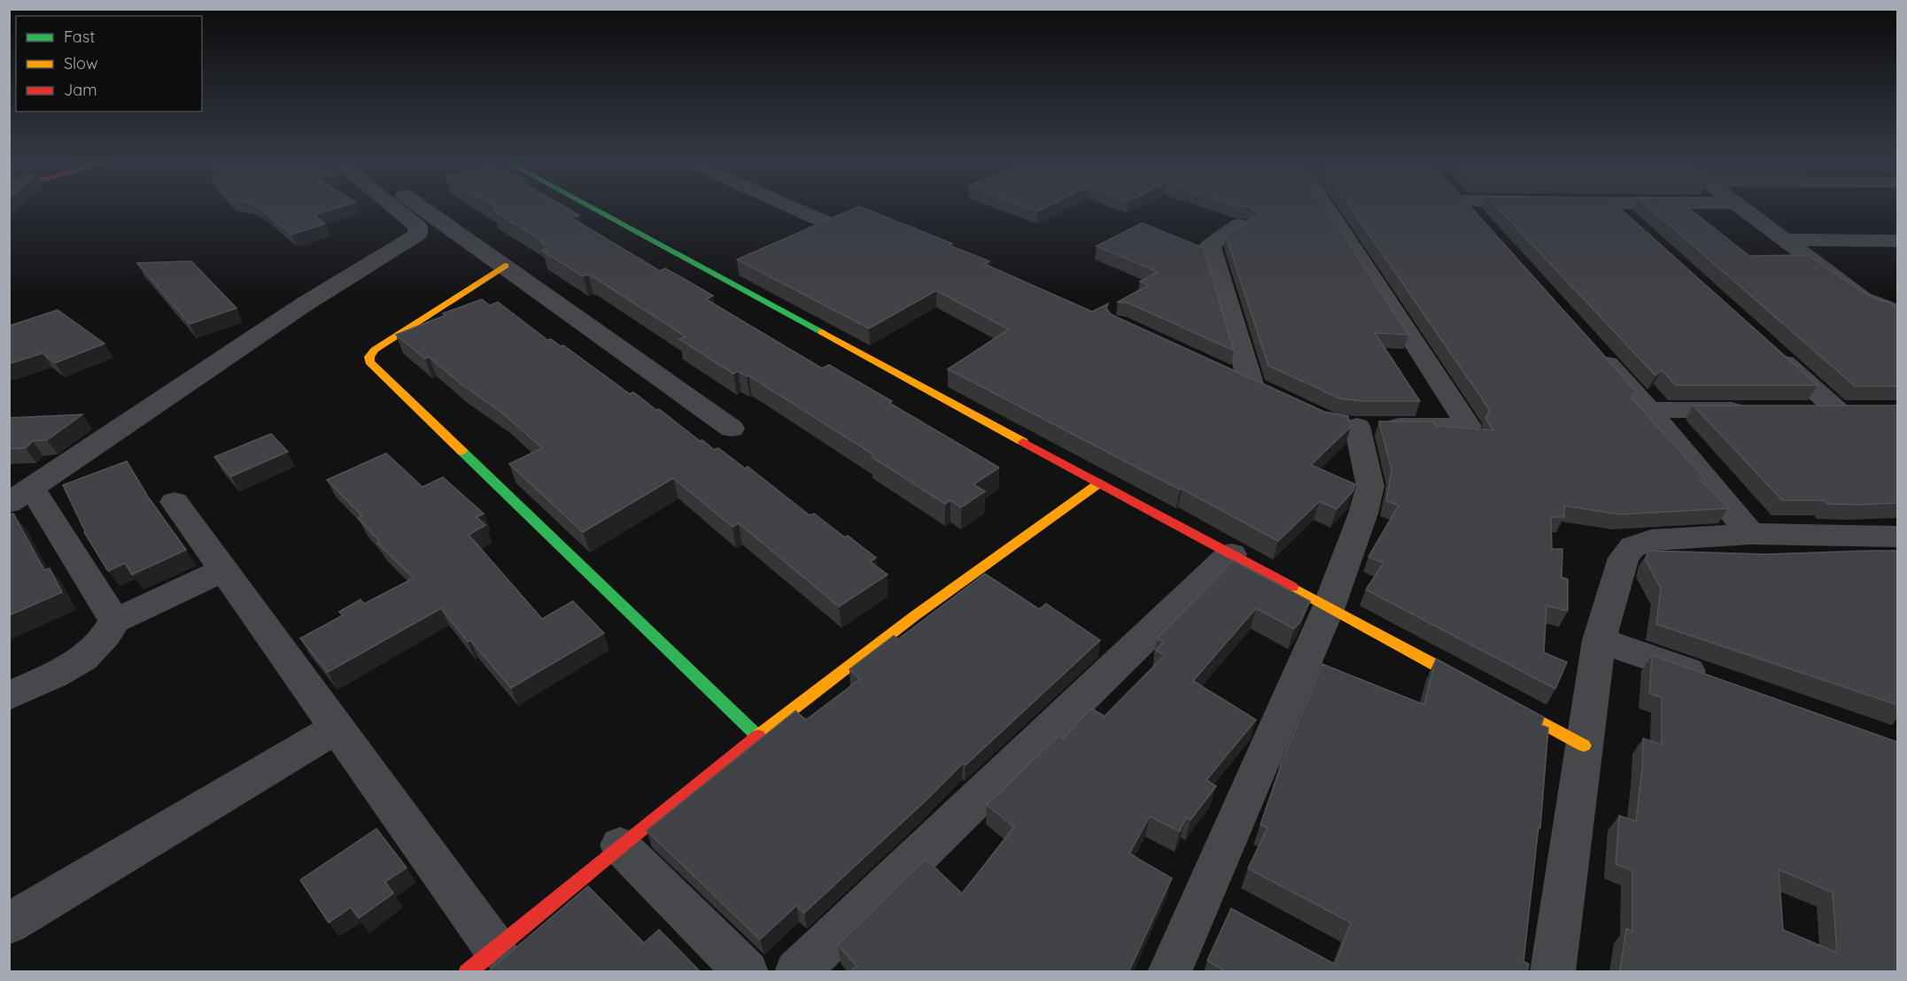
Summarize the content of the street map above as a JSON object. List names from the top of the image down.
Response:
{
  "legend": ["Fast", "Slow", "Jam"]
}
